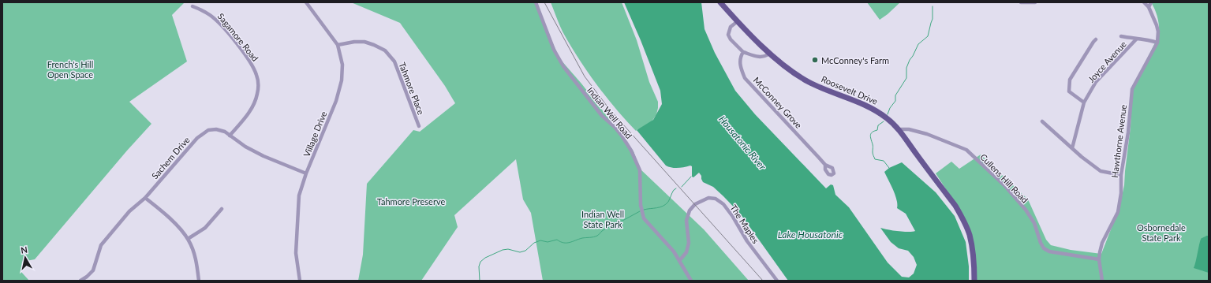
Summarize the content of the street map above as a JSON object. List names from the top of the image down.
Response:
{
  "streets": {
    "main road": ["Roosevelt Drive"],
    "street": [
      "Sagamore Road",
      "Joyce Avenue",
      "Tahmore Place",
      "McConney Grove",
      "Indian Well Road",
      "Village Drive",
      "Hawthorne Avenue",
      "Sachem Drive",
      "Cullens Hill Road",
      "The Maples"
    ]
  },
  "crossings": [
    ["Sagamore Road", "Sachem Drive"],
    ["Tahmore Place", "Village Drive"],
    ["Roosevelt Drive", "Cullens Hill Road"],
    ["Indian Well Road", "The Maples"],
    ["Village Drive", "Sachem Drive"],
    ["Hawthorne Avenue", "Cullens Hill Road"]
  ],
  "water": ["Housatonic River", "Lake Housatonic"],
  "parks": [
    "French's Hill Open Space",
    "Tahmore Preserve",
    "Indian Well State Park",
    "Osbornedale State Park"
  ],
  "places": ["McConney's Farm"],
  "north": "top"
}
